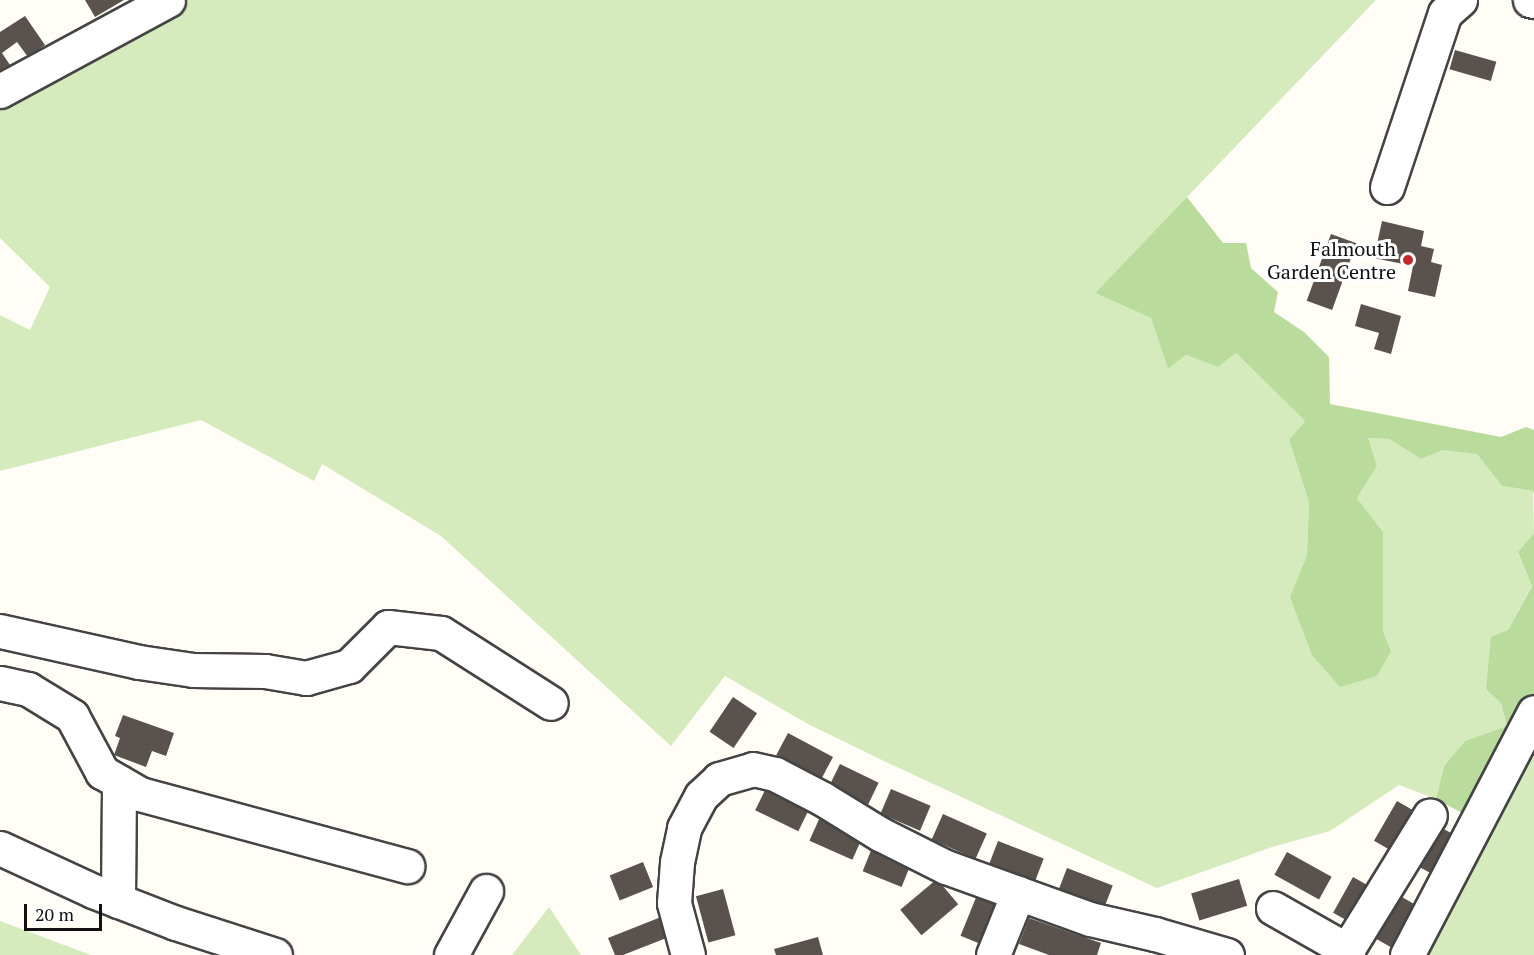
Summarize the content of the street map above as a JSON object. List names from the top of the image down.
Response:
{
  "places": ["Falmouth Garden Centre"],
  "scale_bar": "20 m"
}
